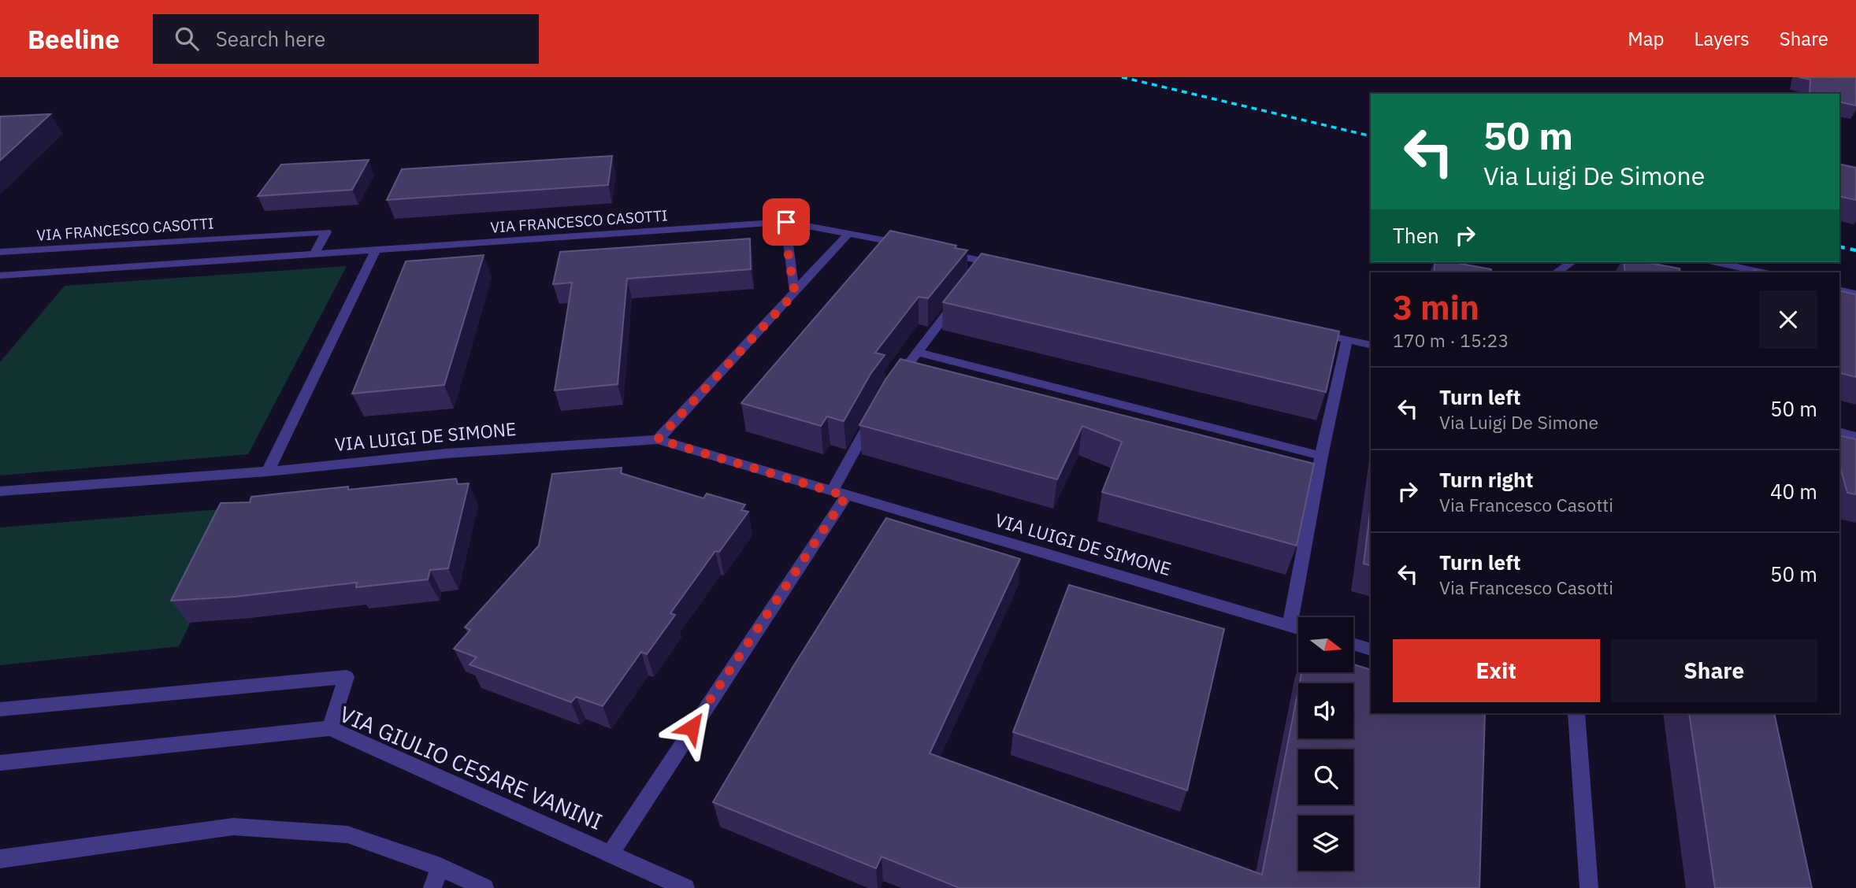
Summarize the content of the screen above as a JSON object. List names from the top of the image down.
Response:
{
  "streets": {
    "street": ["VIA FRANCESCO CASOTTI", "VIA LUIGI DE SIMONE", "VIA GIULIO CESARE VANINI"]
  },
  "north": "right",
  "page": {
    "header": "Beeline",
    "search": "Search here",
    "nav": ["Map", "Layers", "Share"],
    "turn": ["50 m", "Via Luigi De Simone"],
    "then": "Then",
    "heading": ["3 min", "170 m · 15:23"],
    "list": [
      {
        "name": "Turn left",
        "note": "Via Luigi De Simone",
        "value": "50 m"
      },
      {
        "name": "Turn right",
        "note": "Via Francesco Casotti",
        "value": "40 m"
      },
      {
        "name": "Turn left",
        "note": "Via Francesco Casotti",
        "value": "50 m"
      }
    ],
    "buttons": ["Exit", "Share"]
  }
}
